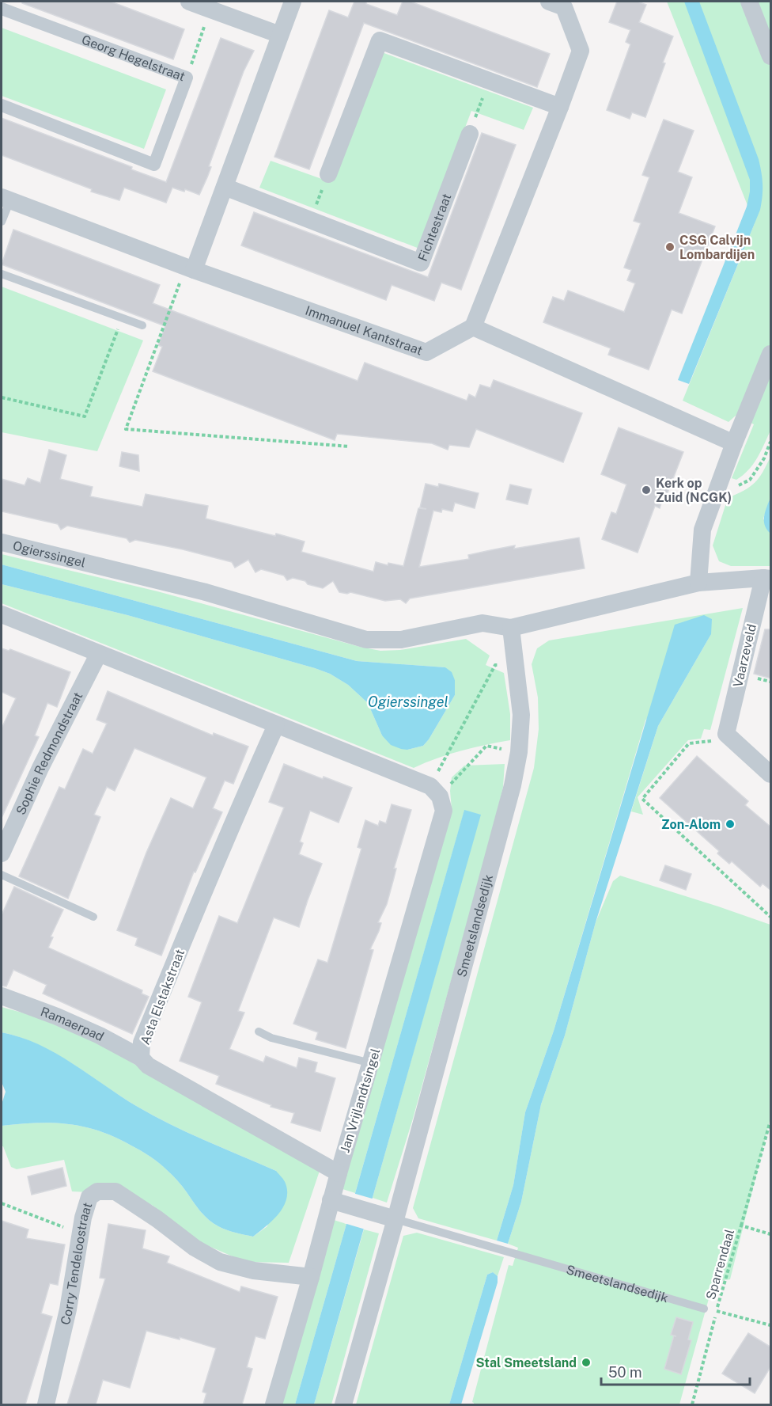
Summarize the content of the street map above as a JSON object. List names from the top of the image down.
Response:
{
  "streets": {
    "street": [
      "Georg Hegelstraat",
      "Fichtestraat",
      "Immanuel Kantstraat",
      "Ogierssingel",
      "Vaarzeveld",
      "Sophie Redmondstraat",
      "Smeetslandsedijk",
      "Asta Elstakstraat",
      "Ramaerpad",
      "Jan Vrijlandtsingel",
      "Corry Tendeloostraat"
    ],
    "path": ["Sparrendaal"]
  },
  "crossings": [
    ["Ogierssingel", "Vaarzeveld"],
    ["Ogierssingel", "Smeetslandsedijk"],
    ["Smeetslandsedijk", "Jan Vrijlandtsingel"],
    ["Smeetslandsedijk", "Sparrendaal"],
    ["Asta Elstakstraat", "Ramaerpad"],
    ["Asta Elstakstraat", "Jan Vrijlandtsingel"],
    ["Jan Vrijlandtsingel", "Corry Tendeloostraat"]
  ],
  "water": ["Ogierssingel"],
  "places": [
    "CSG Calvijn Lombardijen",
    "Kerk op Zuid (NCGK)",
    "Zon-Alom",
    "Stal Smeetsland"
  ],
  "scale_bar": "50 m"
}
